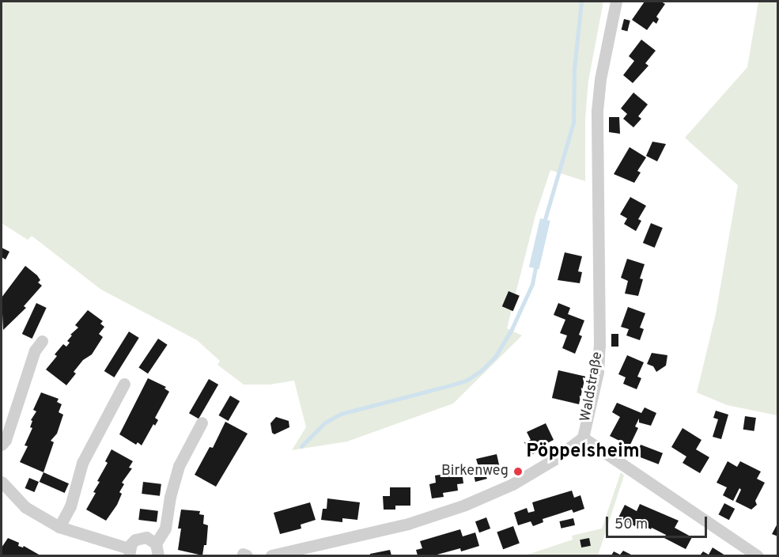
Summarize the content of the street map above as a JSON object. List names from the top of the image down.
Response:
{
  "streets": {
    "street": ["Waldstraße"]
  },
  "districts": ["Pöppelsheim"],
  "places": ["Birkenweg"],
  "scale_bar": "50 m"
}
